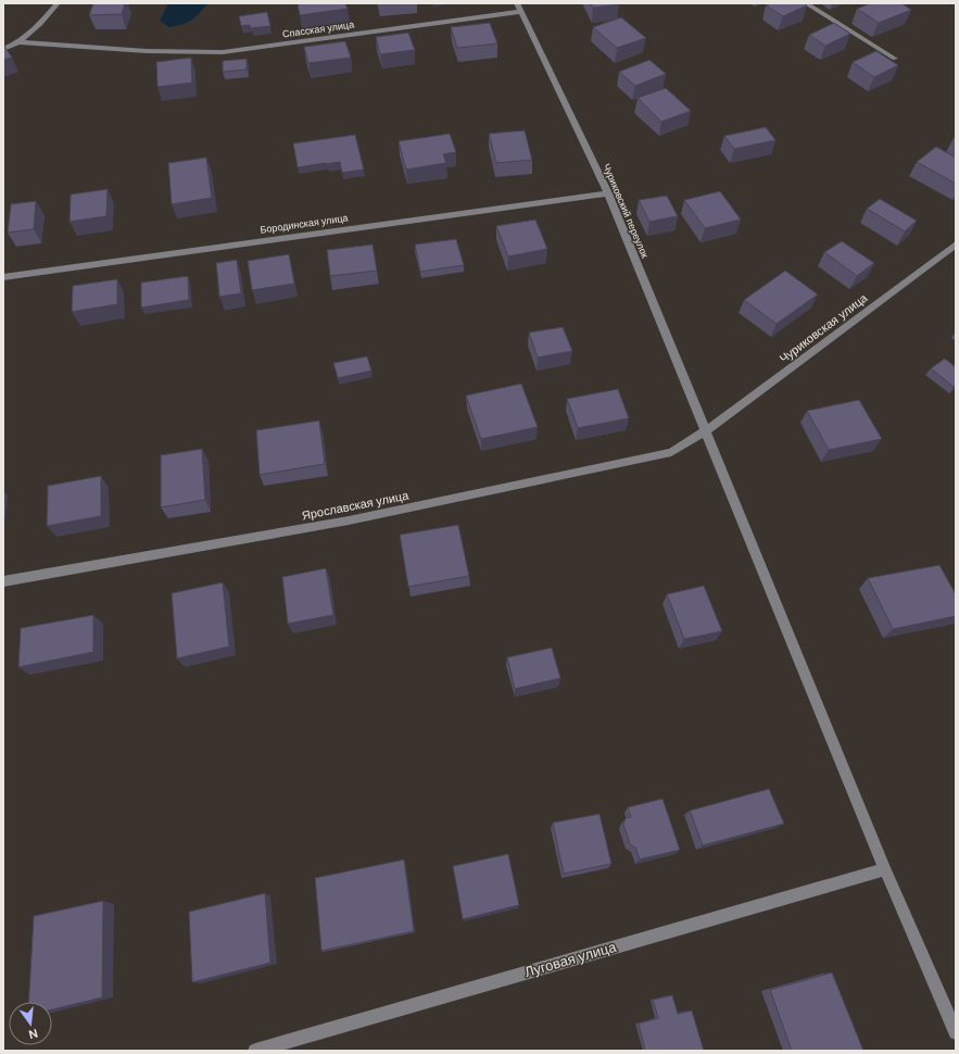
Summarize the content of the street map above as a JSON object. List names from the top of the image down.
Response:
{
  "streets": {
    "street": [
      "Спасская улица",
      "Чуриковский переулок",
      "Бородинская улица",
      "Чуриковская улица",
      "Ярославская улица",
      "Луговая улица"
    ]
  },
  "crossings": [
    ["Спасская улица", "Чуриковский переулок"],
    ["Чуриковский переулок", "Бородинская улица"],
    ["Чуриковский переулок", "Чуриковская улица"],
    ["Чуриковский переулок", "Ярославская улица"],
    ["Чуриковский переулок", "Луговая улица"],
    ["Чуриковская улица", "Ярославская улица"]
  ],
  "north": "bottom"
}
